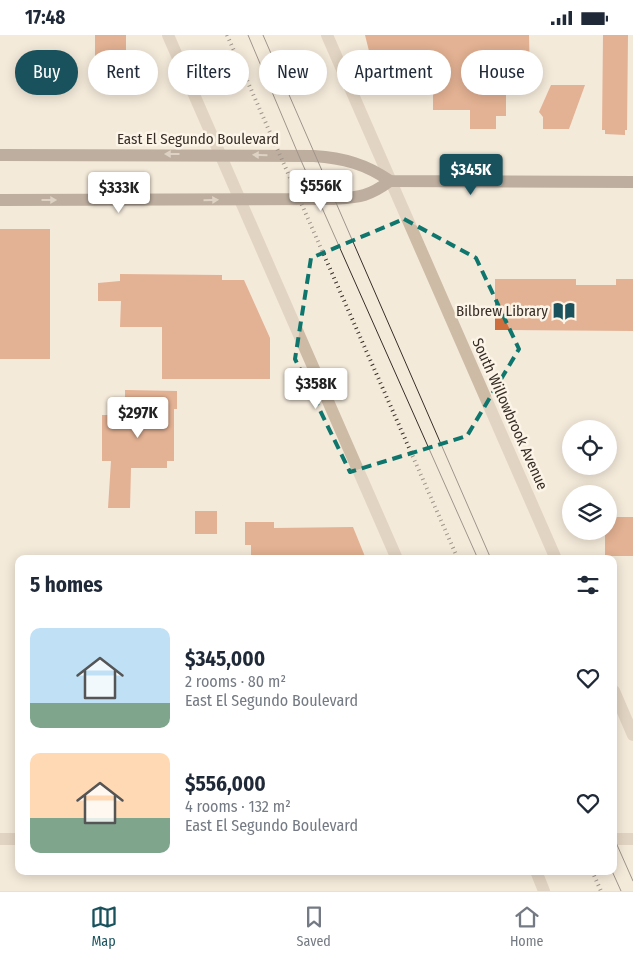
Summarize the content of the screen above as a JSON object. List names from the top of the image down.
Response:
{
  "streets": {
    "main road": ["East El Segundo Boulevard"],
    "street": ["South Willowbrook Avenue"]
  },
  "crossings": [
    ["East El Segundo Boulevard", "South Willowbrook Avenue"]
  ],
  "places": {
    "library": ["Bilbrew Library"]
  },
  "page": {
    "status": "17:48",
    "chip": [
      "Buy",
      "Rent",
      "Filters",
      "New",
      "Apartment",
      "House"
    ],
    "price": [
      "$345K",
      "$556K",
      "$333K",
      "$358K",
      "$297K"
    ],
    "heading": "5 homes",
    "list": [
      {
        "name": "$345,000",
        "note": "2 rooms · 80 m² · East El Segundo Boulevard"
      },
      {
        "name": "$556,000",
        "note": "4 rooms · 132 m² · East El Segundo Boulevard"
      }
    ],
    "tabs": ["Map", "Saved", "Home"]
  }
}
